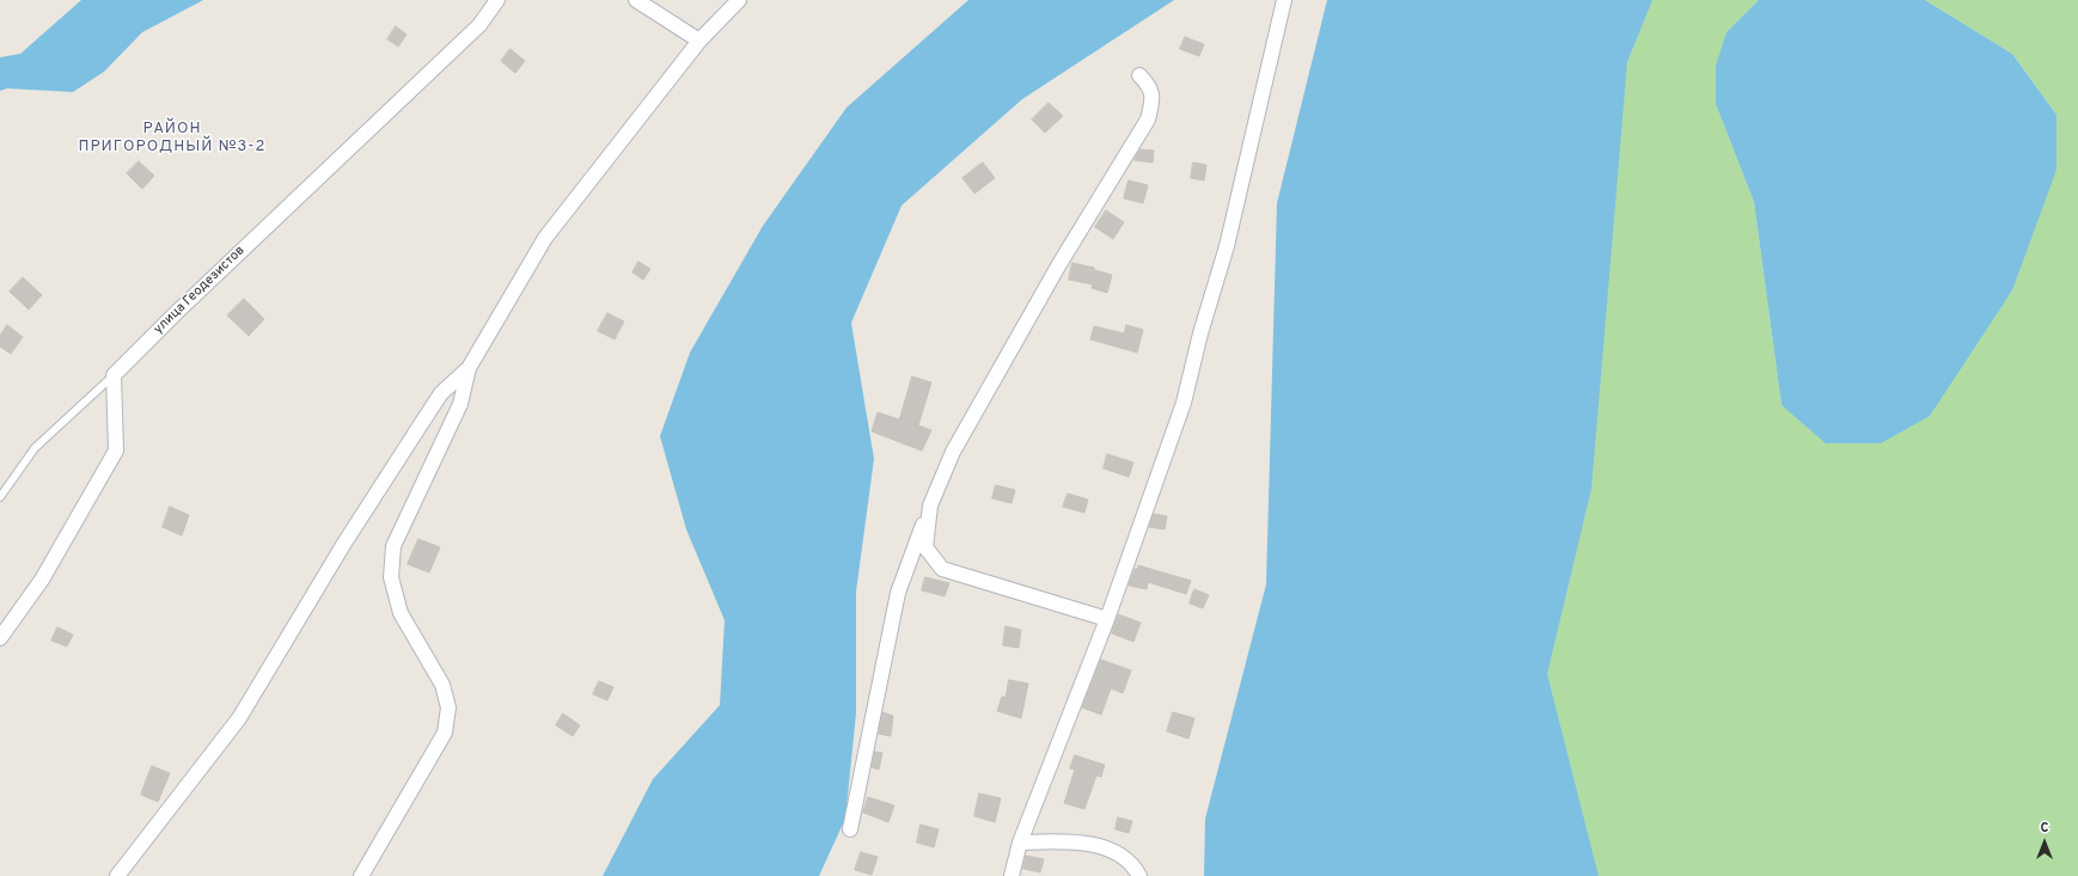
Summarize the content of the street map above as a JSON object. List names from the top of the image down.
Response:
{
  "streets": {
    "street": ["улица Геодезистов"]
  },
  "districts": ["РАЙОН ПРИГОРОДНЫЙ №3-2"],
  "north": "top"
}
